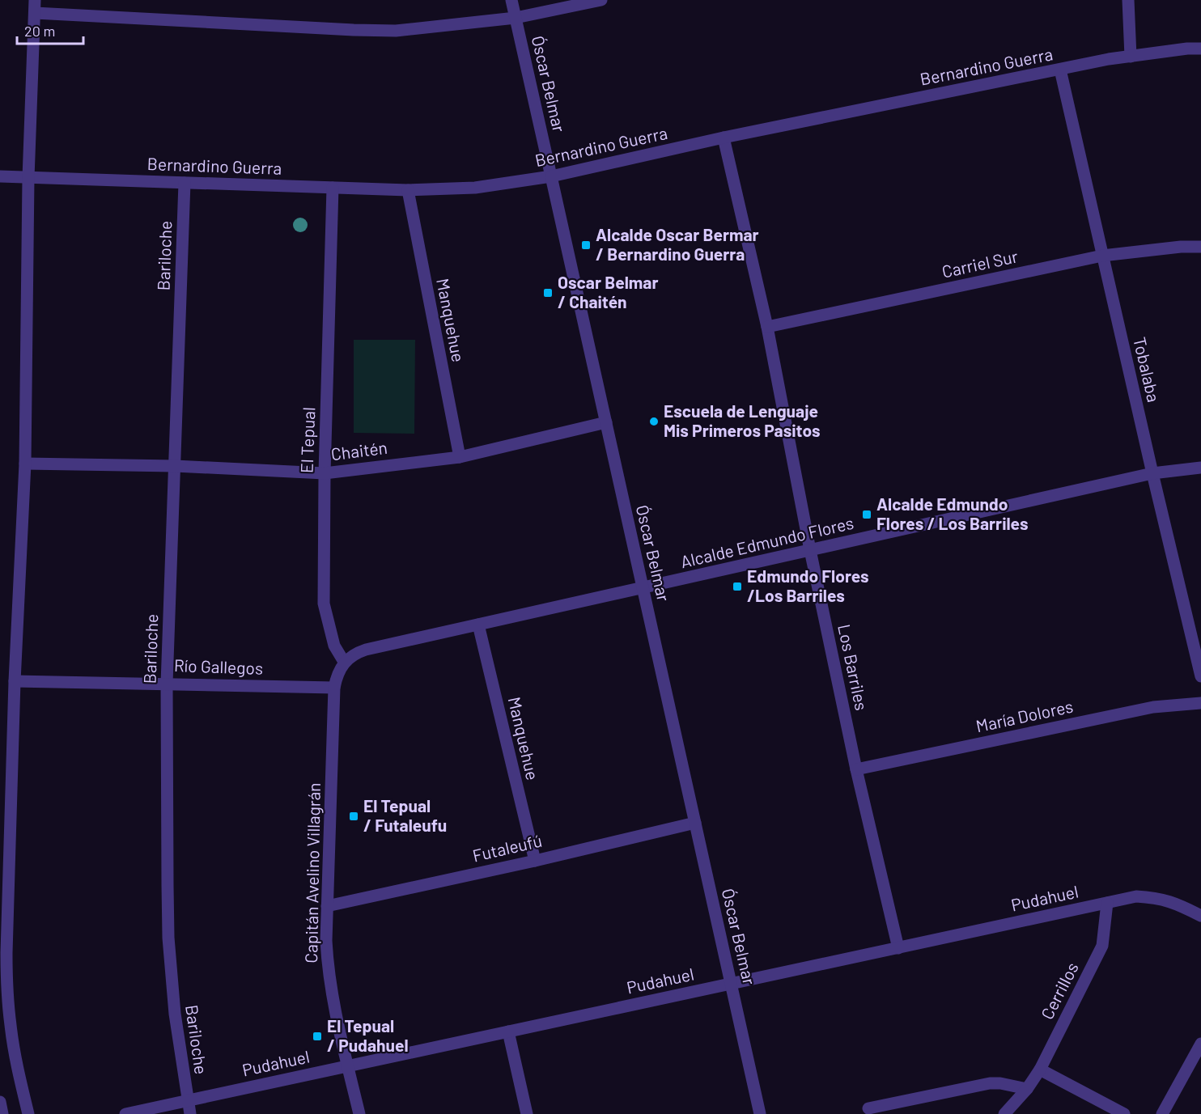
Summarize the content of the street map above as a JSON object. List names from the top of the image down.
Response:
{
  "streets": {
    "street": [
      "Bernardino Guerra",
      "Óscar Belmar",
      "Bariloche",
      "Carriel Sur",
      "Manquehue",
      "Tobalaba",
      "El Tepual",
      "Chaitén",
      "Alcalde Edmundo Flores",
      "Río Gallegos",
      "Los Barriles",
      "María Dolores",
      "Futaleufú",
      "Capitán Avelino Villagrán",
      "Pudahuel",
      "Cerrillos"
    ]
  },
  "crossings": [
    ["Bernardino Guerra", "Óscar Belmar"],
    ["Bernardino Guerra", "Bariloche"],
    ["Bernardino Guerra", "Manquehue"],
    ["Bernardino Guerra", "Tobalaba"],
    ["Bernardino Guerra", "El Tepual"],
    ["Bernardino Guerra", "Los Barriles"],
    ["Óscar Belmar", "Chaitén"],
    ["Óscar Belmar", "Alcalde Edmundo Flores"],
    ["Óscar Belmar", "Futaleufú"],
    ["Óscar Belmar", "Pudahuel"],
    ["Bariloche", "Chaitén"],
    ["Bariloche", "Río Gallegos"],
    ["Bariloche", "Pudahuel"],
    ["Carriel Sur", "Tobalaba"],
    ["Carriel Sur", "Los Barriles"],
    ["Manquehue", "Chaitén"],
    ["Manquehue", "Alcalde Edmundo Flores"],
    ["Manquehue", "Futaleufú"],
    ["Tobalaba", "Alcalde Edmundo Flores"],
    ["El Tepual", "Chaitén"],
    ["El Tepual", "Alcalde Edmundo Flores"],
    ["Alcalde Edmundo Flores", "Los Barriles"],
    ["Río Gallegos", "Capitán Avelino Villagrán"],
    ["Los Barriles", "María Dolores"],
    ["Los Barriles", "Pudahuel"],
    ["Futaleufú", "Capitán Avelino Villagrán"],
    ["Capitán Avelino Villagrán", "Pudahuel"],
    ["Pudahuel", "Cerrillos"]
  ],
  "places": {
    "transit": [
      "Alcalde Oscar Bermar / Bernardino Guerra",
      "Oscar Belmar / Chaitén",
      "Alcalde Edmundo Flores / Los Barriles",
      "Edmundo Flores /Los Barriles",
      "El Tepual / Futaleufu",
      "El Tepual / Pudahuel"
    ],
    "other": ["Escuela de Lenguaje Mis Primeros Pasitos"]
  },
  "scale_bar": "20 m"
}
